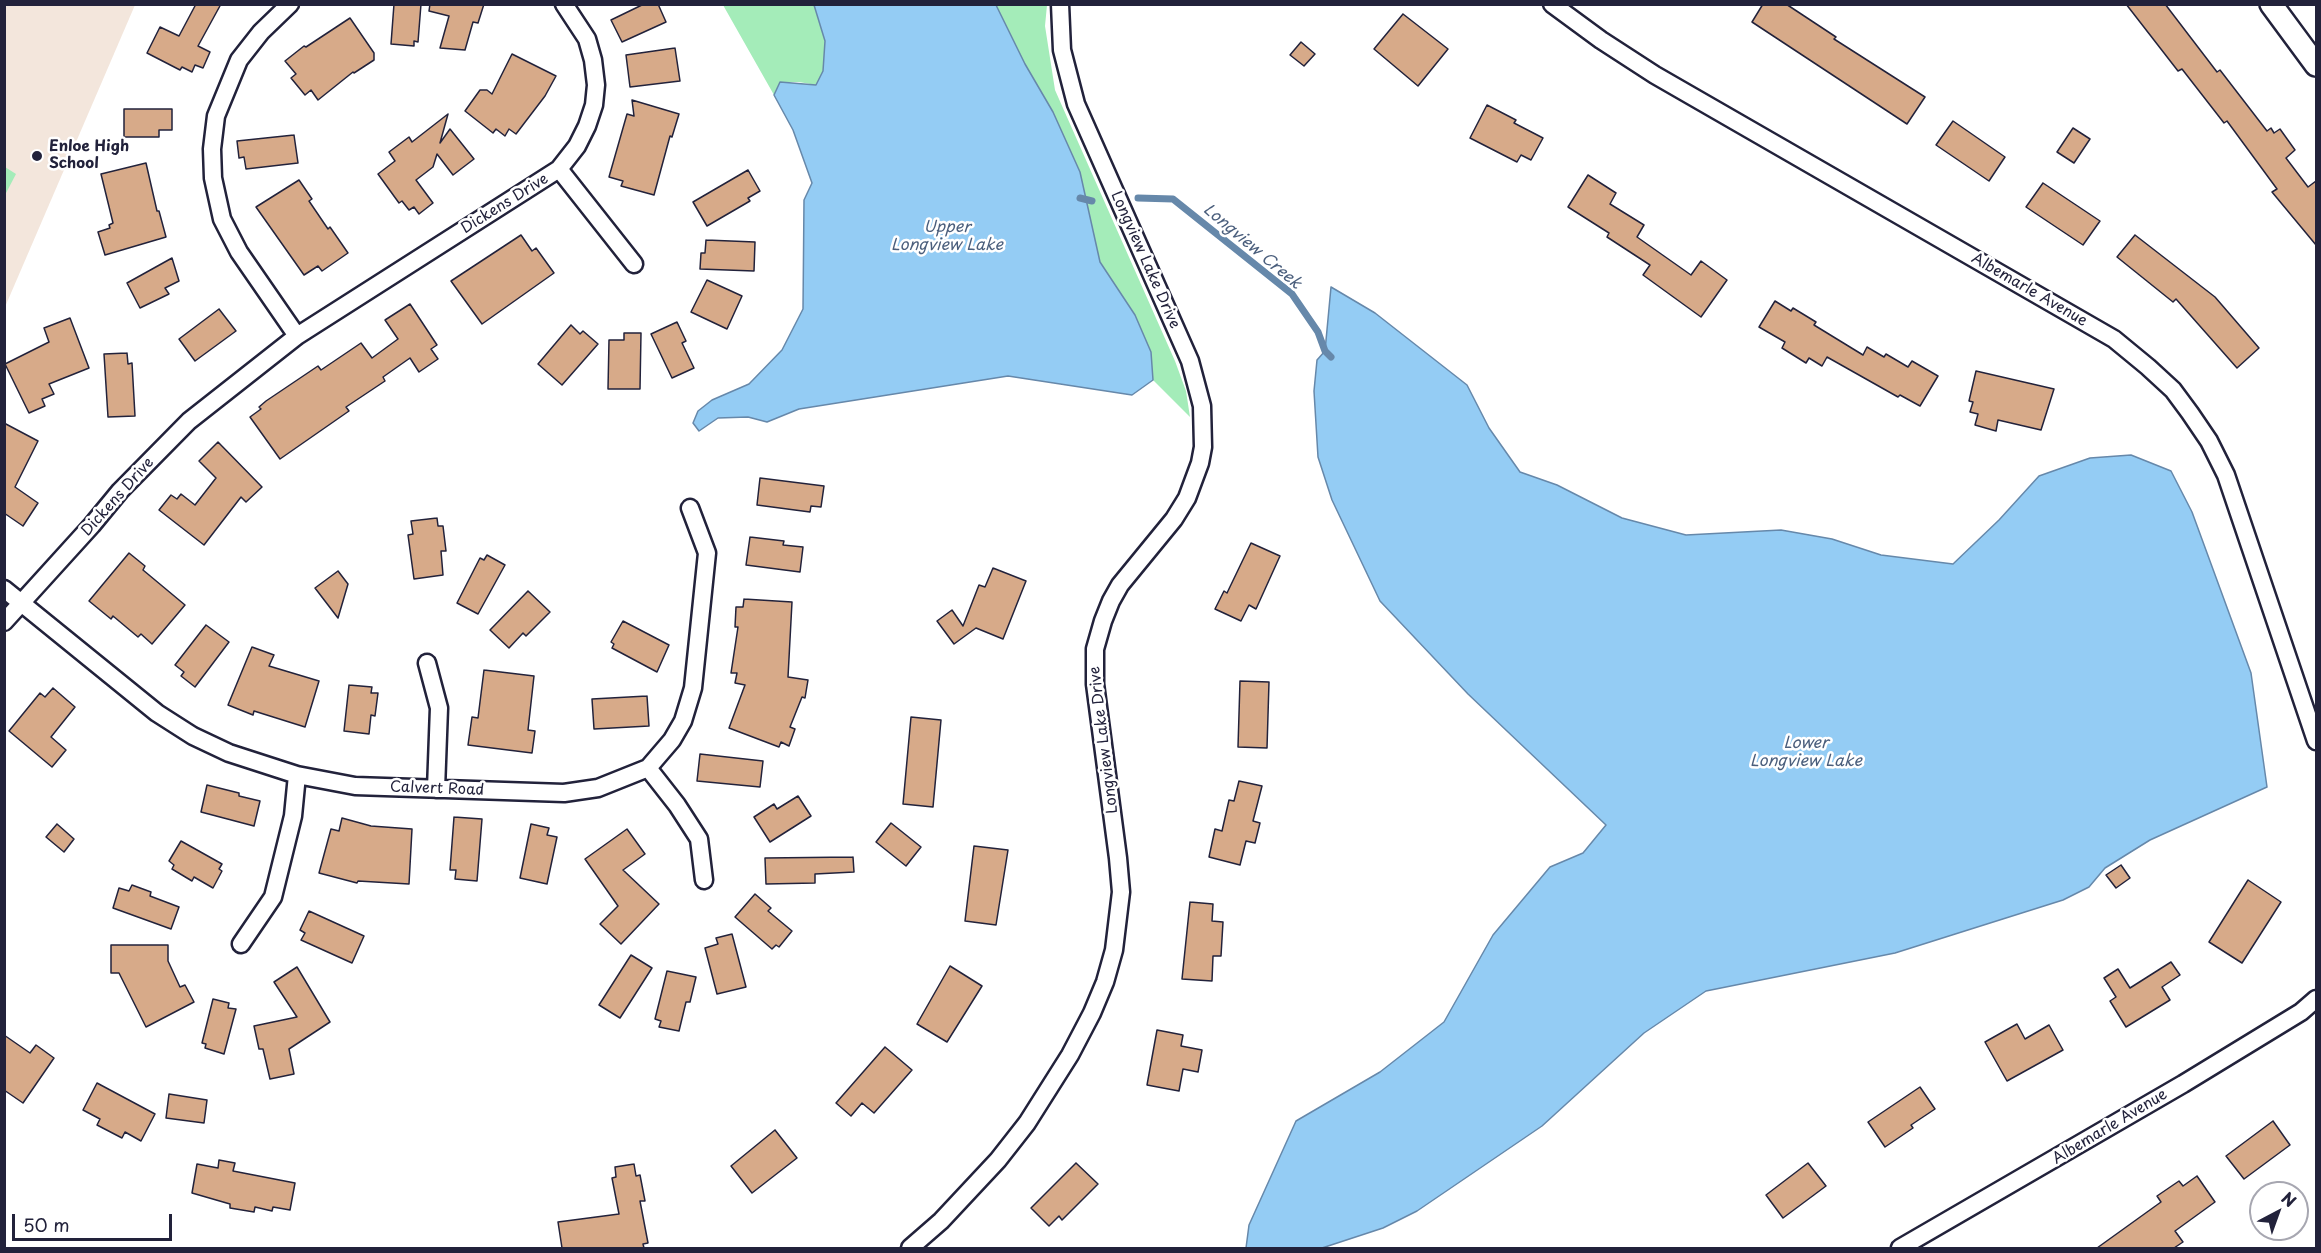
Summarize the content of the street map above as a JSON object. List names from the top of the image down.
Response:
{
  "streets": {
    "street": [
      "Dickens Drive",
      "Longview Lake Drive",
      "Albemarle Avenue",
      "Calvert Road"
    ]
  },
  "crossings": [
    ["Dickens Drive", "Calvert Road"]
  ],
  "water": ["Upper Longview Lake", "Longview Creek", "Lower Longview Lake"],
  "places": ["Enloe High School"],
  "scale_bar": "50 m",
  "north": "top right"
}
